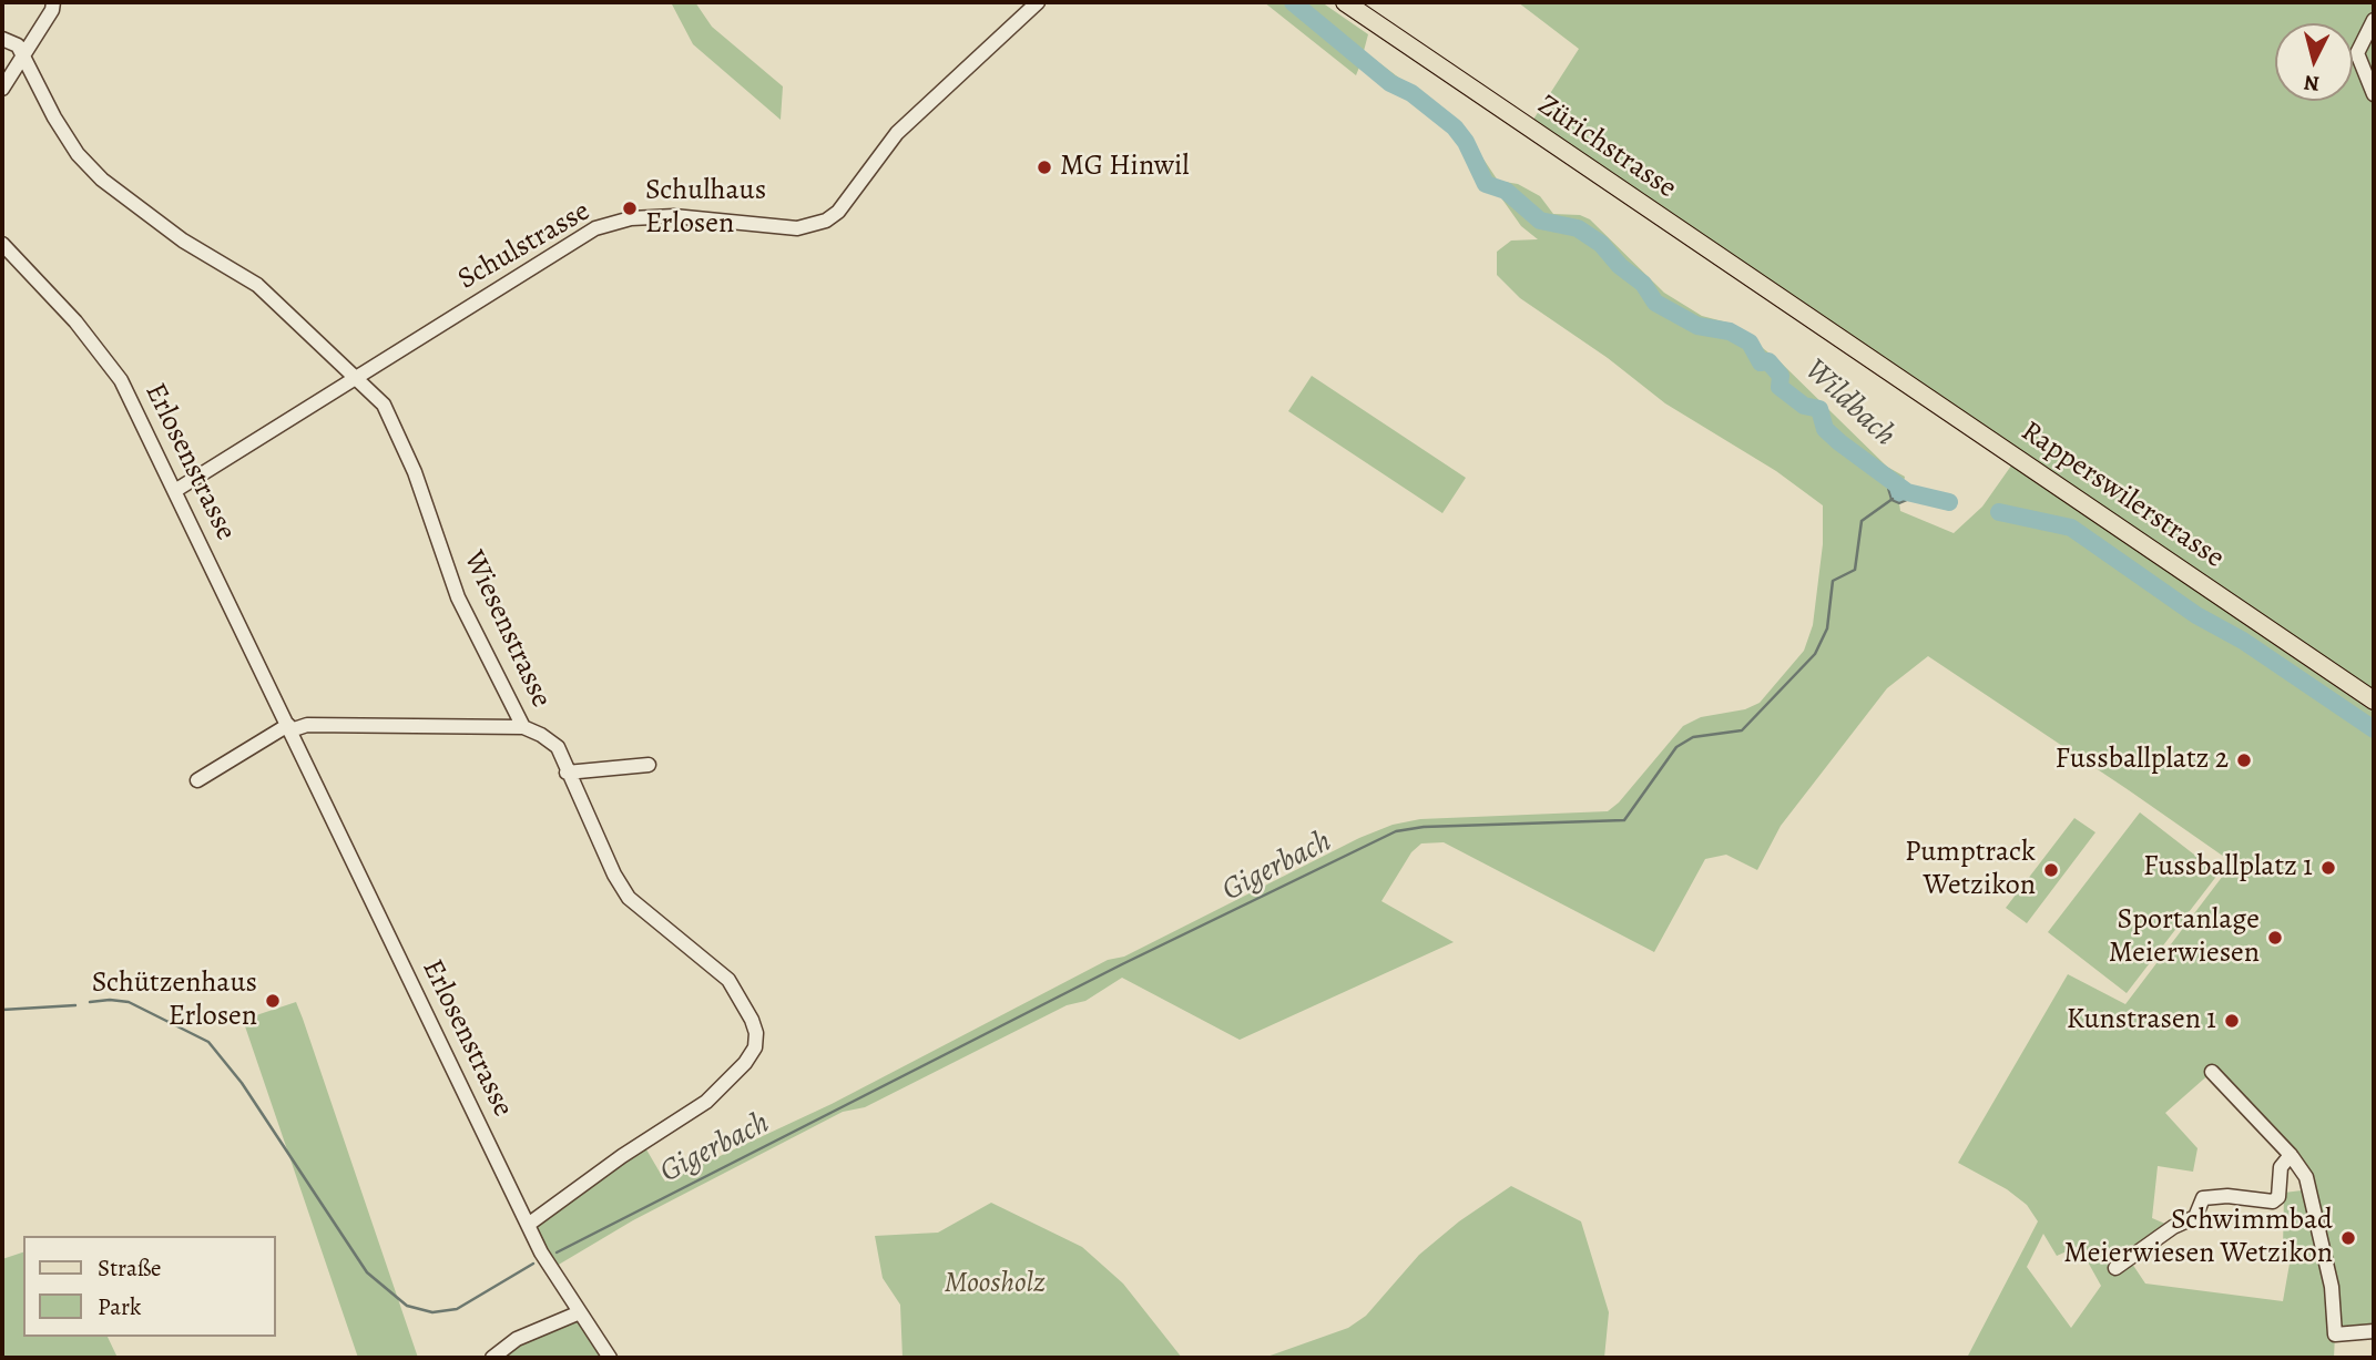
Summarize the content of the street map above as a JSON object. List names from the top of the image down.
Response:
{
  "streets": {
    "main road": ["Zürichstrasse", "Rapperswilerstrasse"],
    "street": ["Schulstrasse", "Erlosenstrasse", "Wiesenstrasse"]
  },
  "crossings": [
    ["Zürichstrasse", "Rapperswilerstrasse"],
    ["Schulstrasse", "Erlosenstrasse"],
    ["Schulstrasse", "Wiesenstrasse"],
    ["Erlosenstrasse", "Wiesenstrasse"]
  ],
  "water": ["Wildbach", "Gigerbach"],
  "parks": ["Moosholz"],
  "places": [
    "MG Hinwil",
    "Schulhaus Erlosen",
    "Fussballplatz 2",
    "Fussballplatz 1",
    "Pumptrack Wetzikon",
    "Sportanlage Meierwiesen",
    "Schützenhaus Erlosen",
    "Kunstrasen 1",
    "Schwimmbad Meierwiesen Wetzikon"
  ],
  "legend": ["Straße", "Park"],
  "north": "bottom"
}
